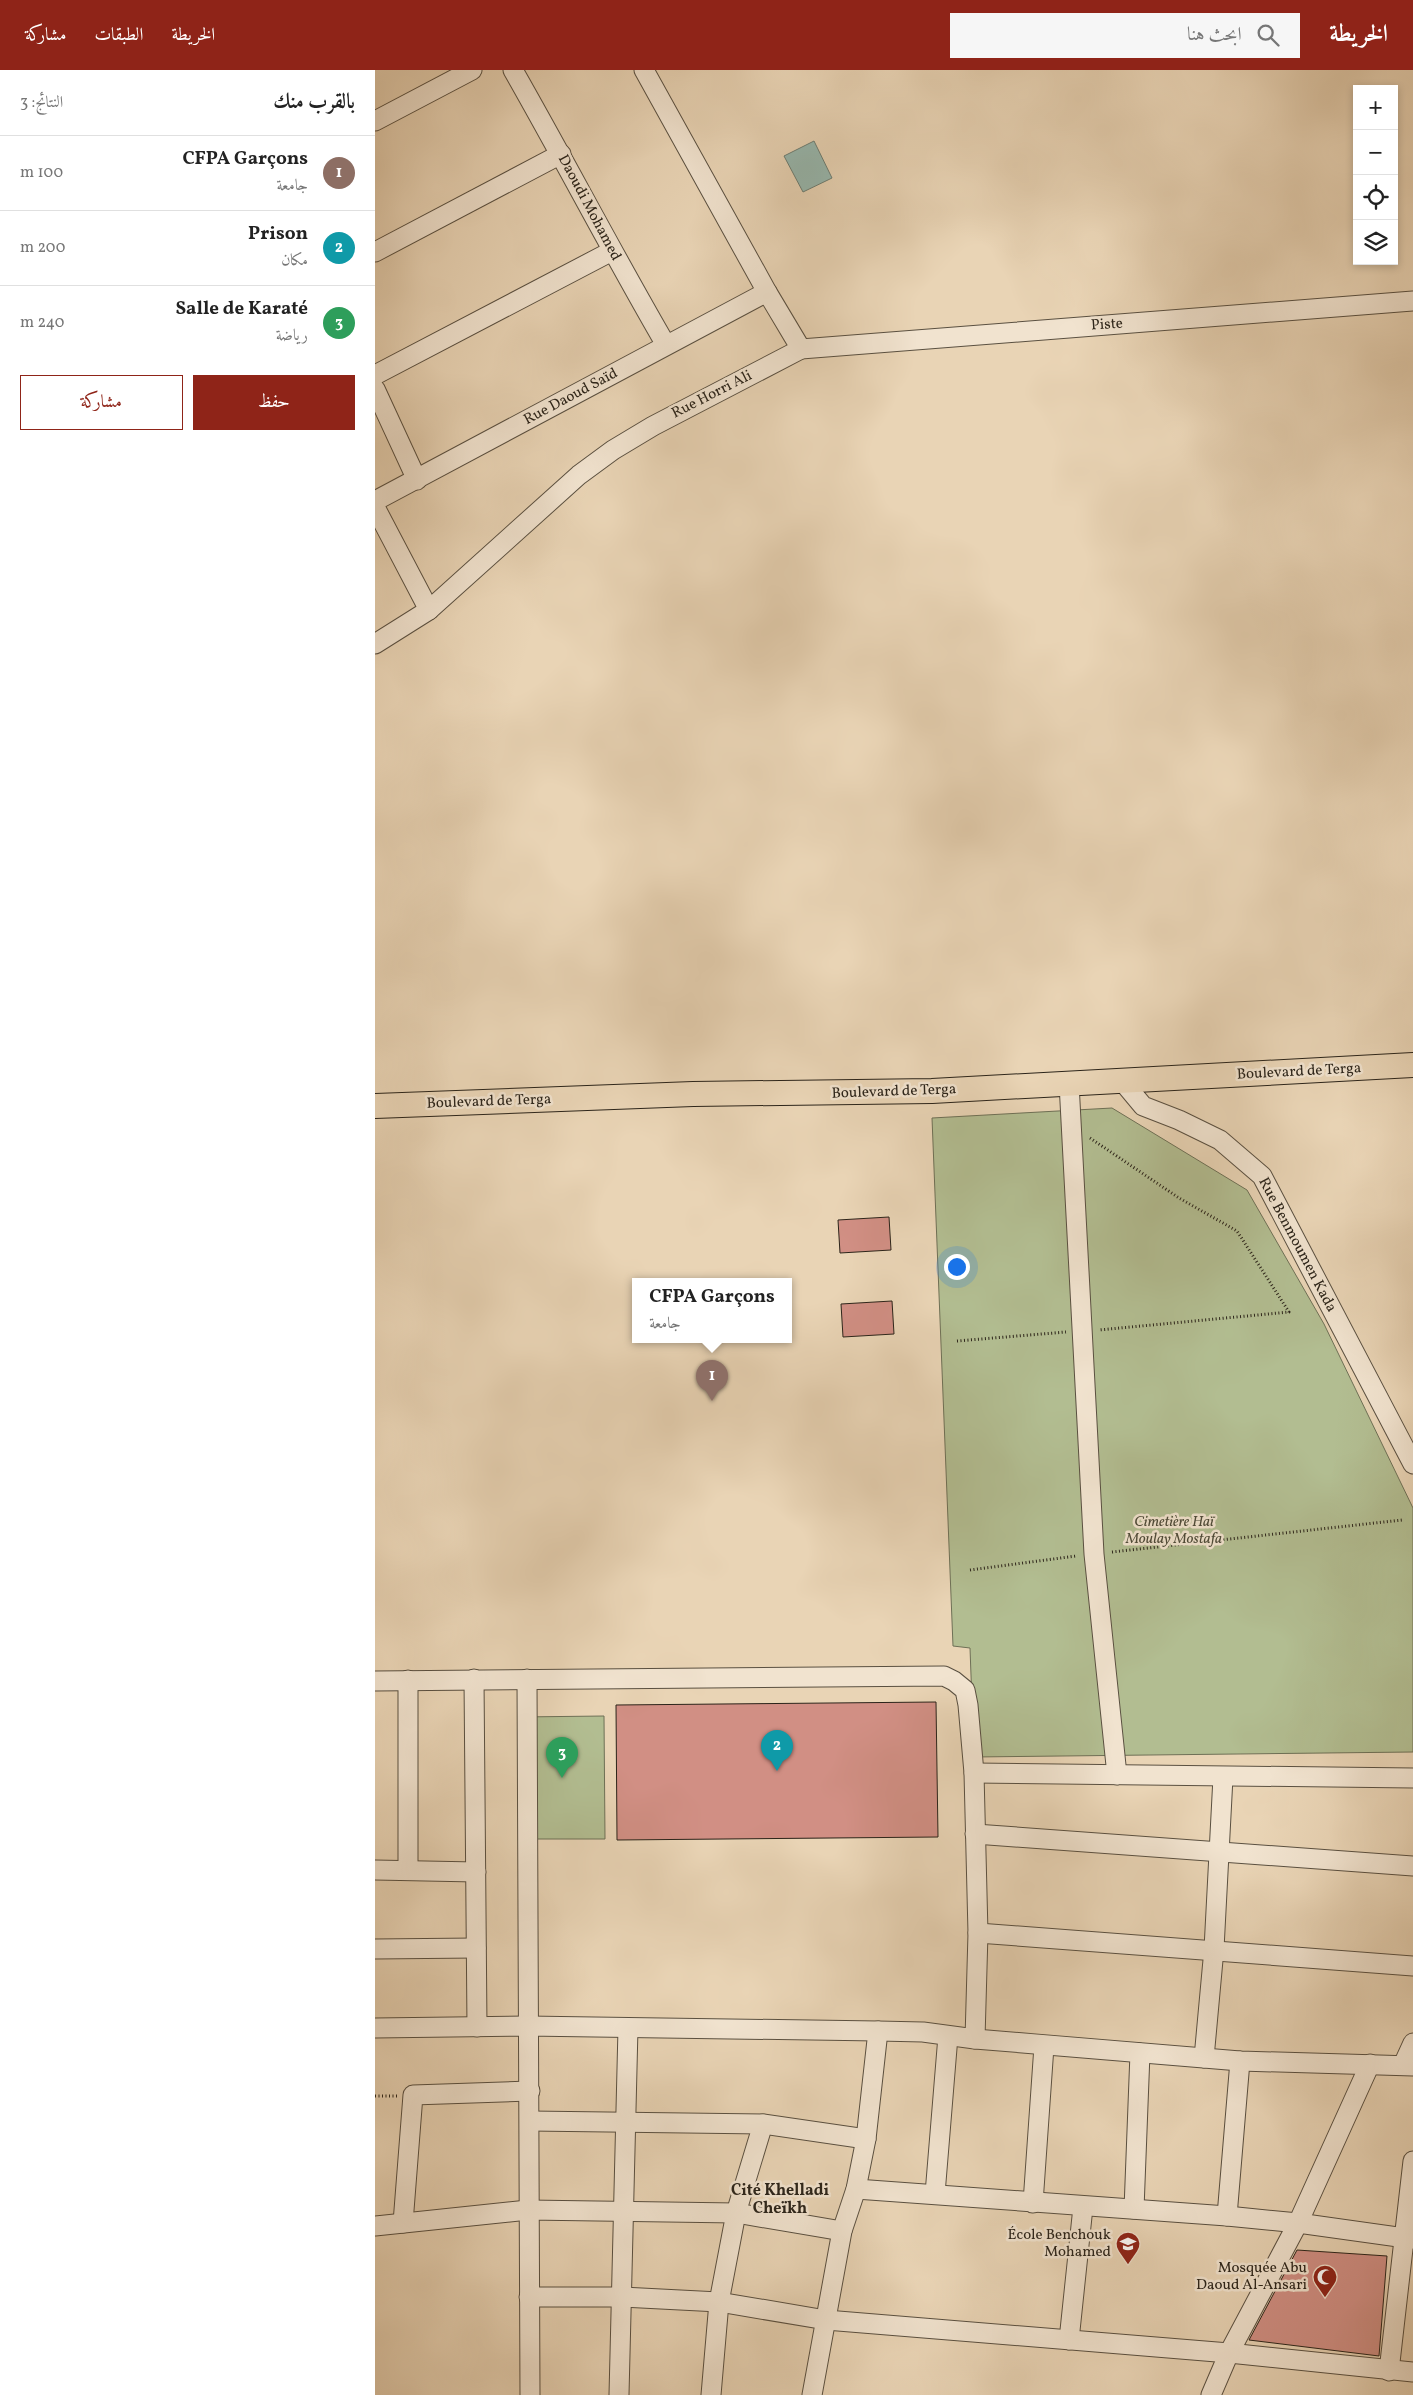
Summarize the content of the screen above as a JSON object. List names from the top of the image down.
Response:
{
  "streets": {
    "main road": ["Boulevard de Terga"],
    "street": [
      "Daoudi Mohamed",
      "Piste",
      "Rue Horri Ali",
      "Rue Daoud Saïd",
      "Rue Benmoumen Kada"
    ]
  },
  "crossings": [
    ["Daoudi Mohamed", "Rue Daoud Saïd"],
    ["Piste", "Rue Horri Ali"],
    ["Boulevard de Terga", "Rue Benmoumen Kada"]
  ],
  "districts": ["Cité Khelladi Cheïkh"],
  "parks": ["Cimetière Haï Moulay Mostafa"],
  "places": {
    "school or university": ["École Benchouk Mohamed"],
    "mosque": ["Mosquée Abu Daoud Al-Ansari"]
  },
  "page": {
    "header": "الخريطة",
    "search": "ابحث هنا",
    "nav": ["الخريطة", "الطبقات", "مشاركة"],
    "heading": ["بالقرب منك", "النتائج: 3"],
    "map_buttons": ["+", "−"],
    "list": [
      {
        "mark": "1",
        "name": "CFPA Garçons",
        "note": "جامعة",
        "value": "100 m"
      },
      {
        "mark": "2",
        "name": "Prison",
        "note": "مكان",
        "value": "200 m"
      },
      {
        "mark": "3",
        "name": "Salle de Karaté",
        "note": "رياضة",
        "value": "240 m"
      }
    ],
    "buttons": ["حفظ", "مشاركة"],
    "popup": ["CFPA Garçons", "جامعة"],
    "pins": ["1", "2", "3"]
  }
}
